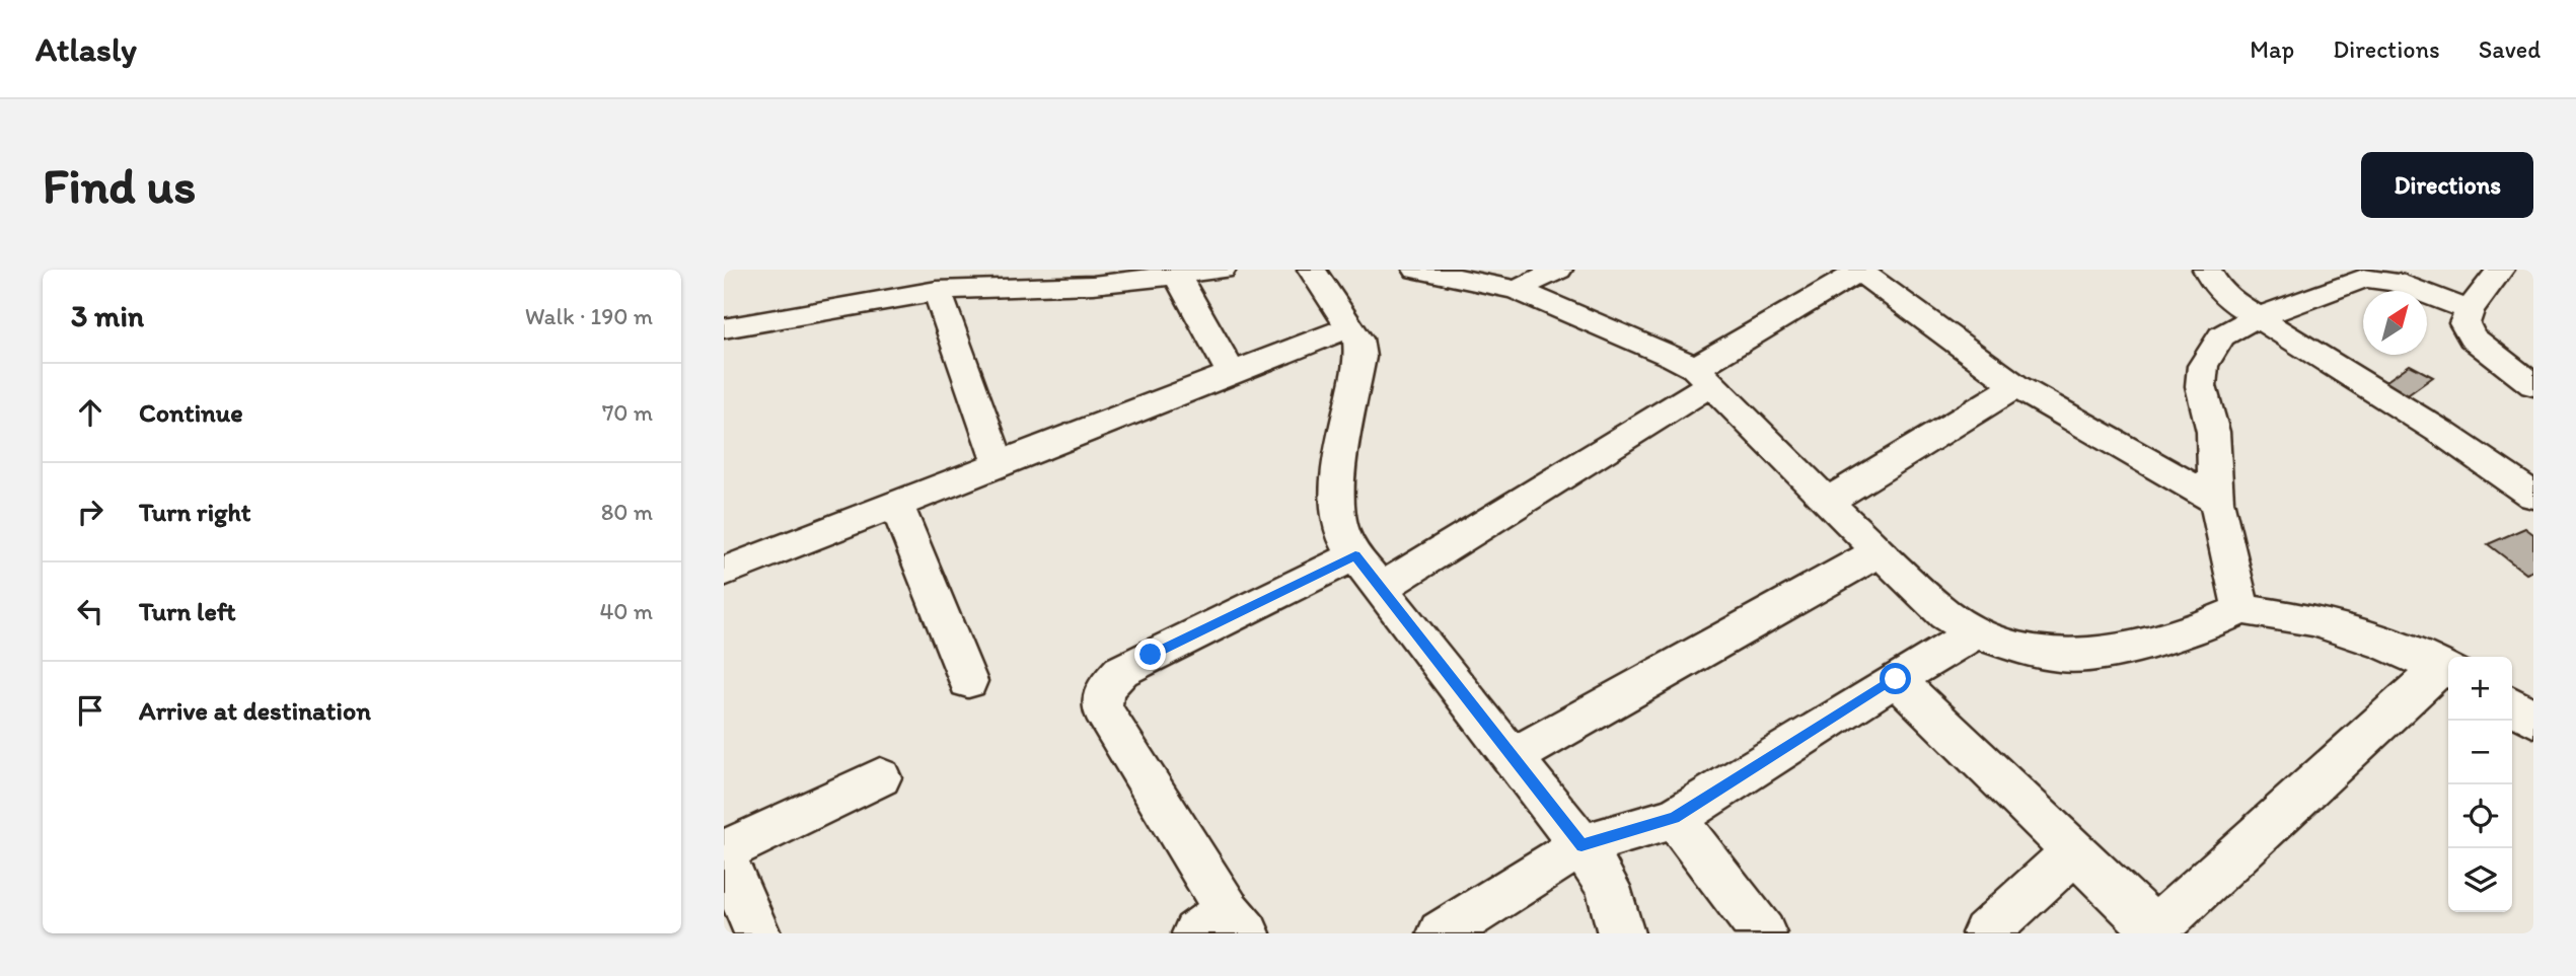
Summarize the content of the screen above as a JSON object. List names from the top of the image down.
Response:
{
  "north": "top right",
  "page": {
    "header": "Atlasly",
    "nav": ["Map", "Directions", "Saved"],
    "buttons": "Directions",
    "title": "Find us",
    "heading": ["3 min", "Walk · 190 m"],
    "list": [
      ["Continue", "70 m"],
      ["Turn right", "80 m"],
      ["Turn left", "40 m"],
      "Arrive at destination"
    ],
    "map_buttons": ["+", "−"]
  }
}
